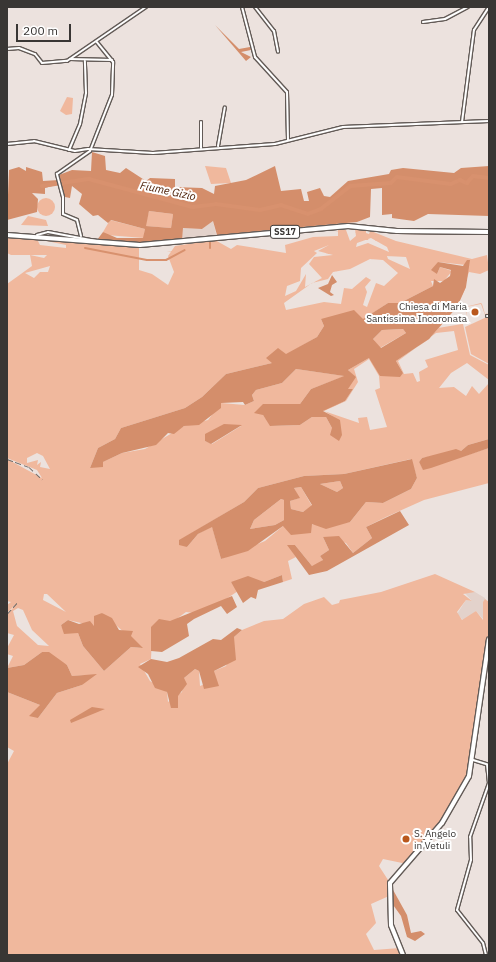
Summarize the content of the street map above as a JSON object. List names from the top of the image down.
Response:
{
  "streets": {
    "main road": ["SS17"]
  },
  "water": ["Fiume Gizio"],
  "places": ["Chiesa di Maria Santissima Incoronata", "S. Angelo in Vetuli"],
  "scale_bar": "200 m"
}
